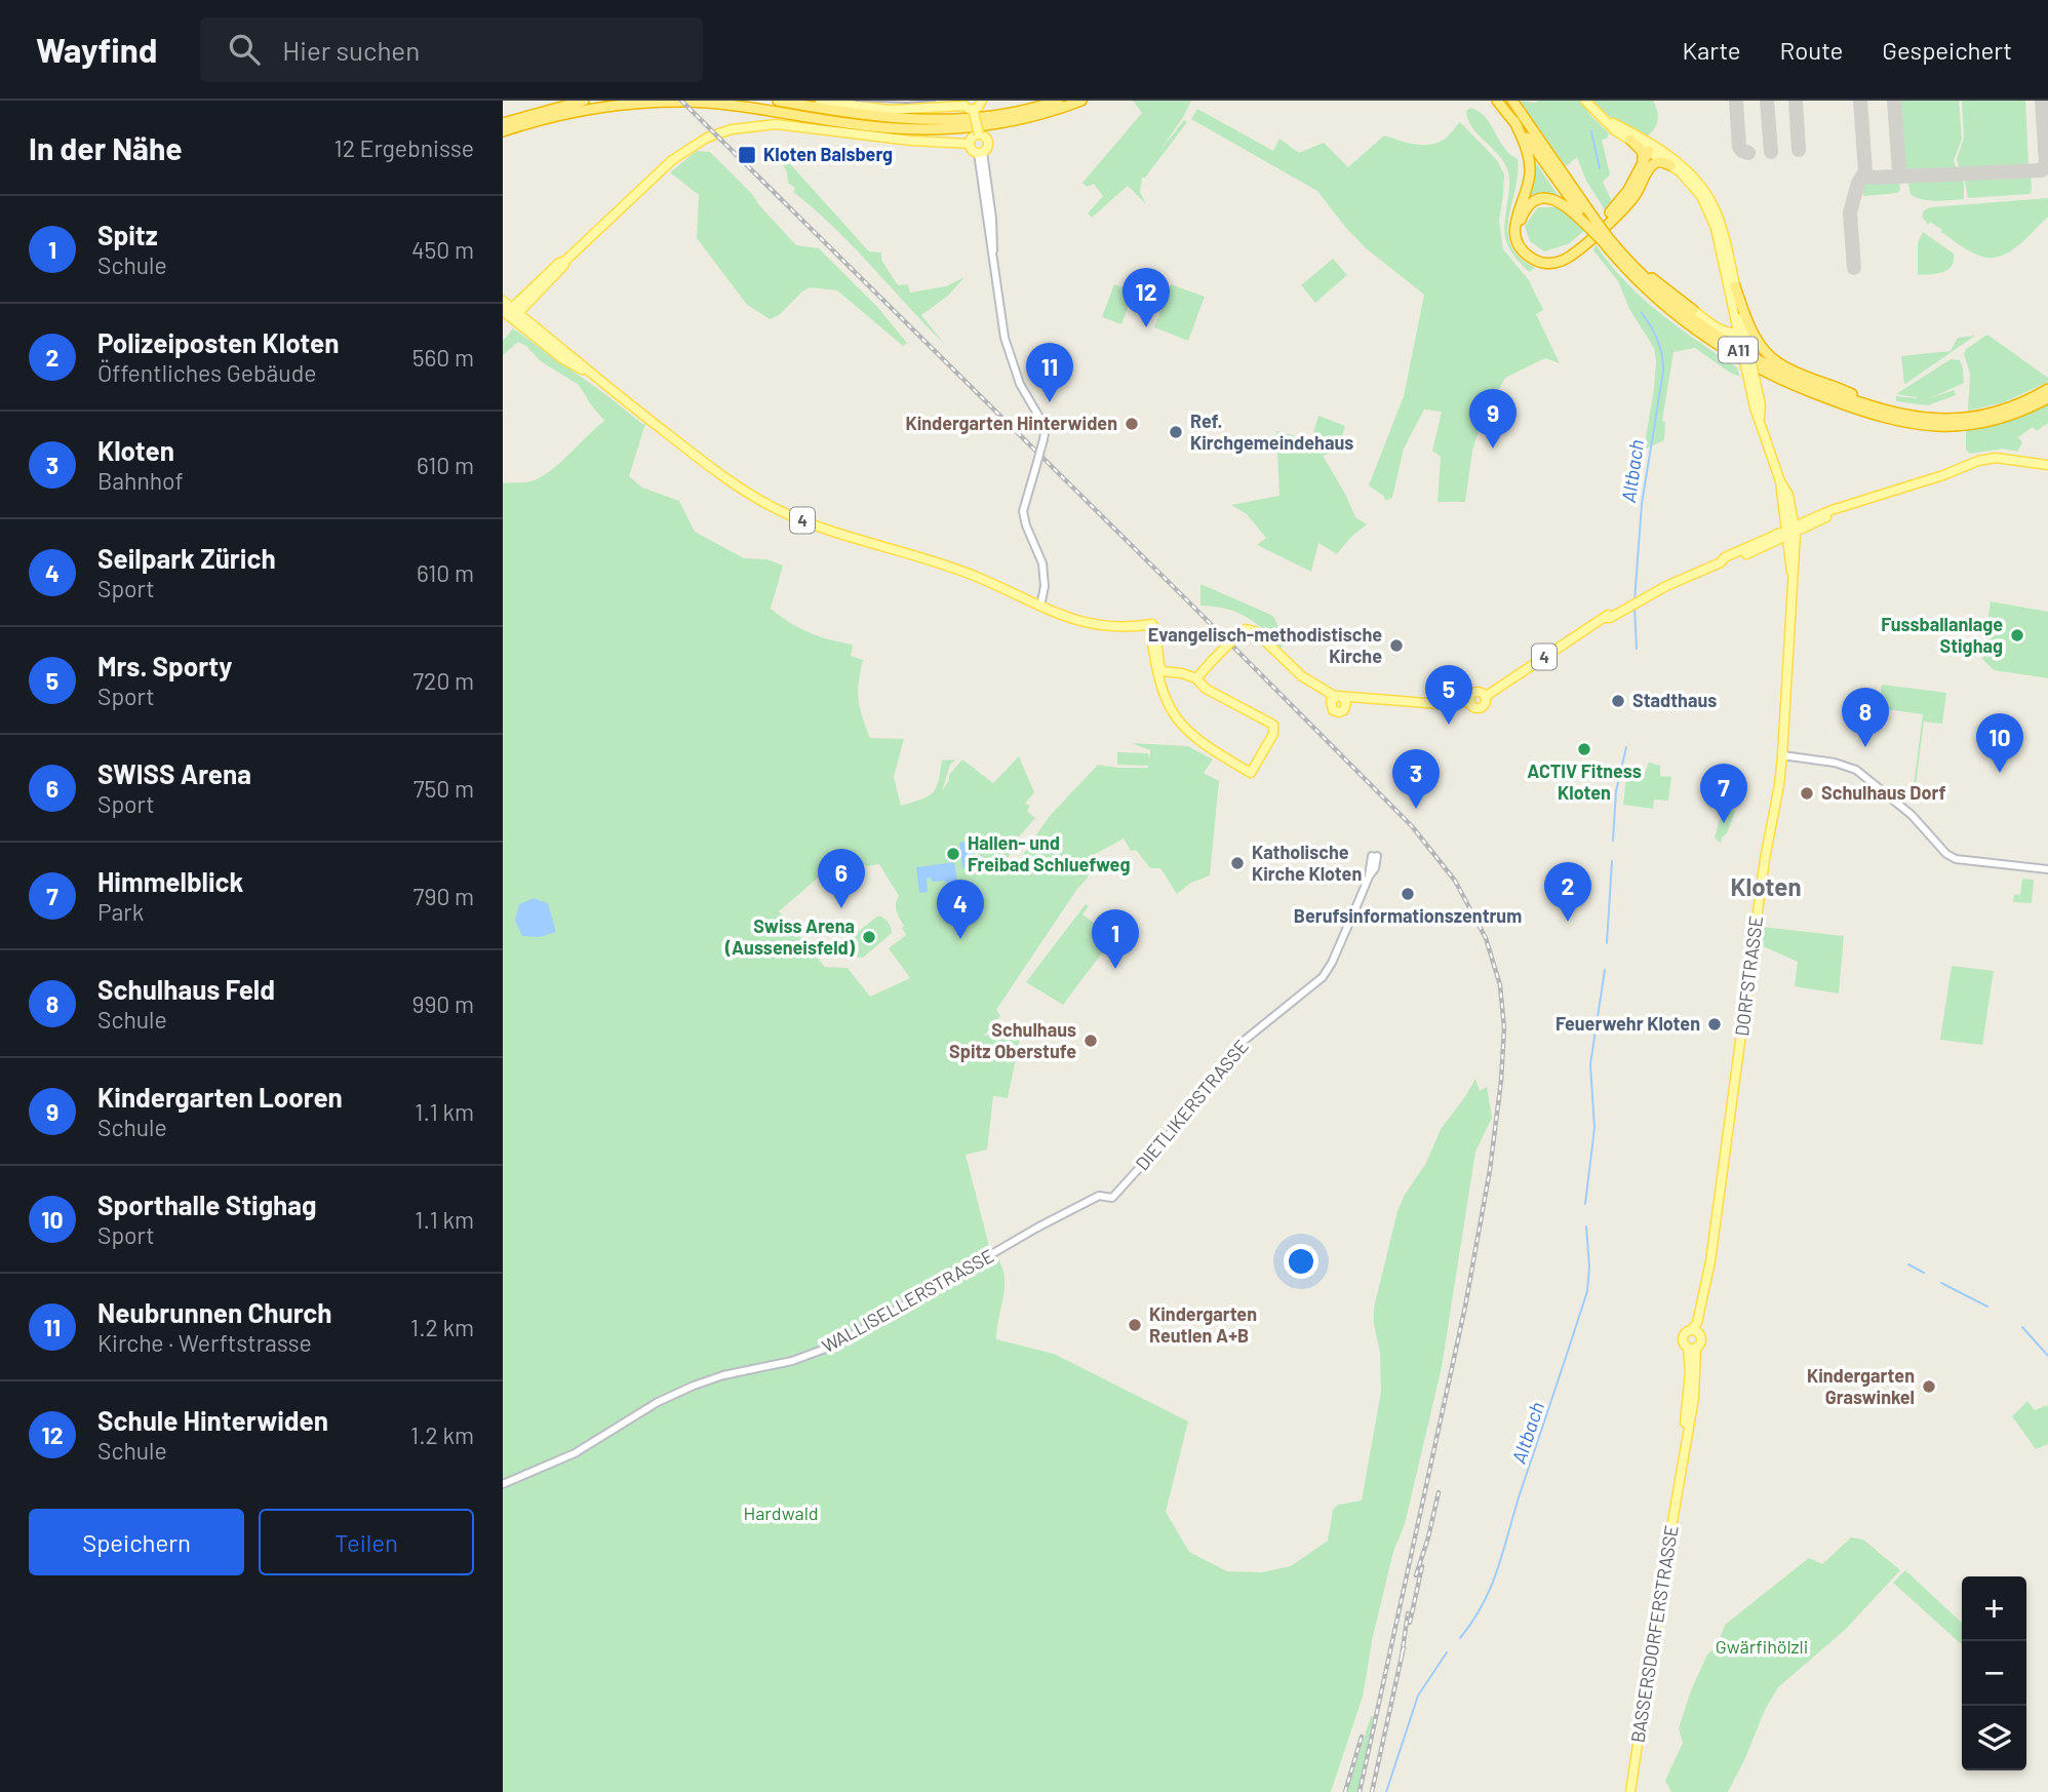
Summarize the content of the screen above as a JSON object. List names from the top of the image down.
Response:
{
  "streets": {
    "highway": ["A11"],
    "main road": ["4", "DORFSTRASSE", "BASSERSDORFERSTRASSE"],
    "street": ["DIETLIKERSTRASSE", "WALLISELLERSTRASSE"]
  },
  "crossings": [
    ["4", "DORFSTRASSE"],
    ["DORFSTRASSE", "BASSERSDORFERSTRASSE"],
    ["DIETLIKERSTRASSE", "WALLISELLERSTRASSE"]
  ],
  "districts": ["Kloten"],
  "water": ["Altbach"],
  "parks": ["Hardwald", "Gwärfihölzli"],
  "places": {
    "transit": ["Kloten Balsberg"],
    "other": [
      "Kindergarten Hinterwiden",
      "Ref. Kirchgemeindehaus",
      "Fussballanlage Stighag",
      "Evangelisch-methodistische Kirche",
      "Stadthaus",
      "ACTIV Fitness Kloten",
      "Schulhaus Dorf",
      "Hallen- und Freibad Schluefweg",
      "Katholische Kirche Kloten",
      "Berufsinformationszentrum",
      "Swiss Arena (Ausseneisfeld)",
      "Feuerwehr Kloten",
      "Schulhaus Spitz Oberstufe",
      "Kindergarten Reutlen A+B",
      "Kindergarten Graswinkel"
    ]
  },
  "page": {
    "header": "Wayfind",
    "search": "Hier suchen",
    "nav": ["Karte", "Route", "Gespeichert"],
    "heading": ["In der Nähe", "12 Ergebnisse"],
    "list": [
      {
        "mark": "1",
        "name": "Spitz",
        "note": "Schule",
        "value": "450 m"
      },
      {
        "mark": "2",
        "name": "Polizeiposten Kloten",
        "note": "Öffentliches Gebäude",
        "value": "560 m"
      },
      {
        "mark": "3",
        "name": "Kloten",
        "note": "Bahnhof",
        "value": "610 m"
      },
      {
        "mark": "4",
        "name": "Seilpark Zürich",
        "note": "Sport",
        "value": "610 m"
      },
      {
        "mark": "5",
        "name": "Mrs. Sporty",
        "note": "Sport",
        "value": "720 m"
      },
      {
        "mark": "6",
        "name": "SWISS Arena",
        "note": "Sport",
        "value": "750 m"
      },
      {
        "mark": "7",
        "name": "Himmelblick",
        "note": "Park",
        "value": "790 m"
      },
      {
        "mark": "8",
        "name": "Schulhaus Feld",
        "note": "Schule",
        "value": "990 m"
      },
      {
        "mark": "9",
        "name": "Kindergarten Looren",
        "note": "Schule",
        "value": "1.1 km"
      },
      {
        "mark": "10",
        "name": "Sporthalle Stighag",
        "note": "Sport",
        "value": "1.1 km"
      },
      {
        "mark": "11",
        "name": "Neubrunnen Church",
        "note": "Kirche · Werftstrasse",
        "value": "1.2 km"
      },
      {
        "mark": "12",
        "name": "Schule Hinterwiden",
        "note": "Schule",
        "value": "1.2 km"
      }
    ],
    "pins": [
      "12",
      "11",
      "9",
      "5",
      "8",
      "10",
      "3",
      "7",
      "6",
      "2",
      "4",
      "1"
    ],
    "buttons": ["Speichern", "Teilen"],
    "map_buttons": ["+", "−"]
  }
}
